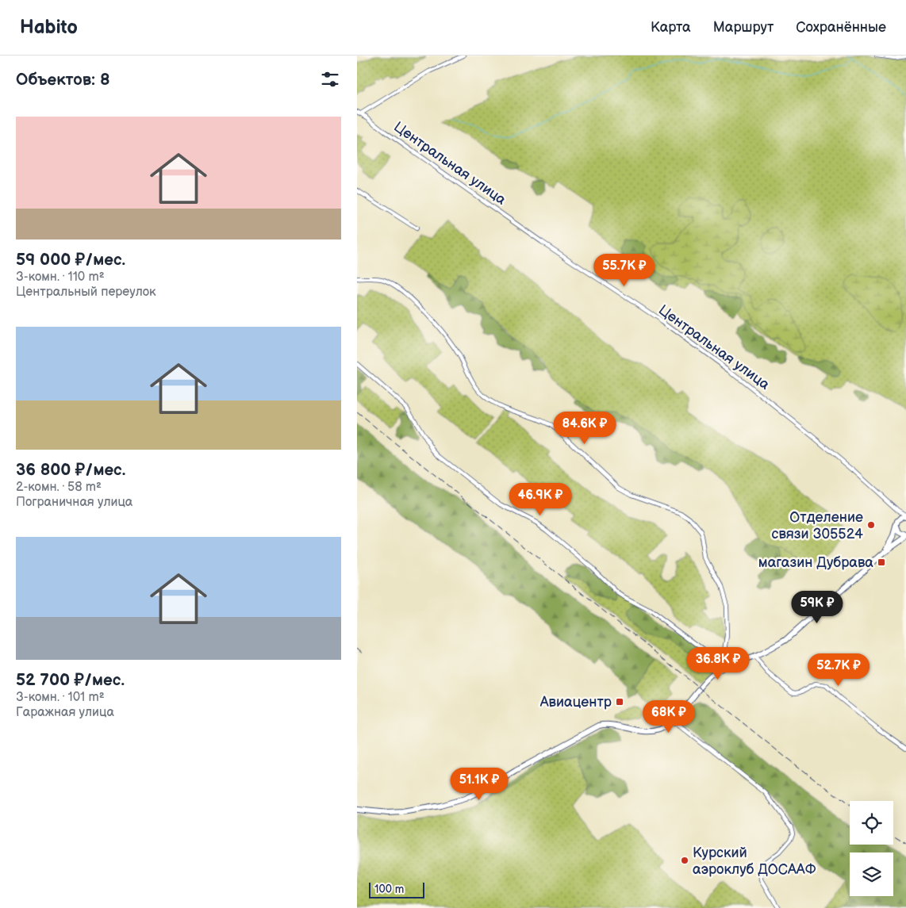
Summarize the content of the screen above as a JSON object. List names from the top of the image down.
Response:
{
  "streets": {
    "street": ["Центральная улица"]
  },
  "places": {
    "other": ["Отделение связи 305524", "Курский аэроклуб ДОСААФ"],
    "transit": ["магазин Дубрава", "Авиацентр"]
  },
  "scale_bar": "100 m",
  "page": {
    "header": "Habito",
    "nav": ["Карта", "Маршрут", "Сохранённые"],
    "heading": "Объектов: 8",
    "list": [
      {
        "name": "59 000 ₽/мес.",
        "note": "3-комн. · 110 m² · Центральный переулок"
      },
      {
        "name": "36 800 ₽/мес.",
        "note": "2-комн. · 58 m² · Пограничная улица"
      },
      {
        "name": "52 700 ₽/мес.",
        "note": "3-комн. · 101 m² · Гаражная улица"
      }
    ],
    "price": [
      "55.7K ₽",
      "84.6K ₽",
      "46.9K ₽",
      "59K ₽",
      "36.8K ₽",
      "52.7K ₽",
      "68K ₽",
      "51.1K ₽"
    ],
    "scale": "100 m"
  }
}
